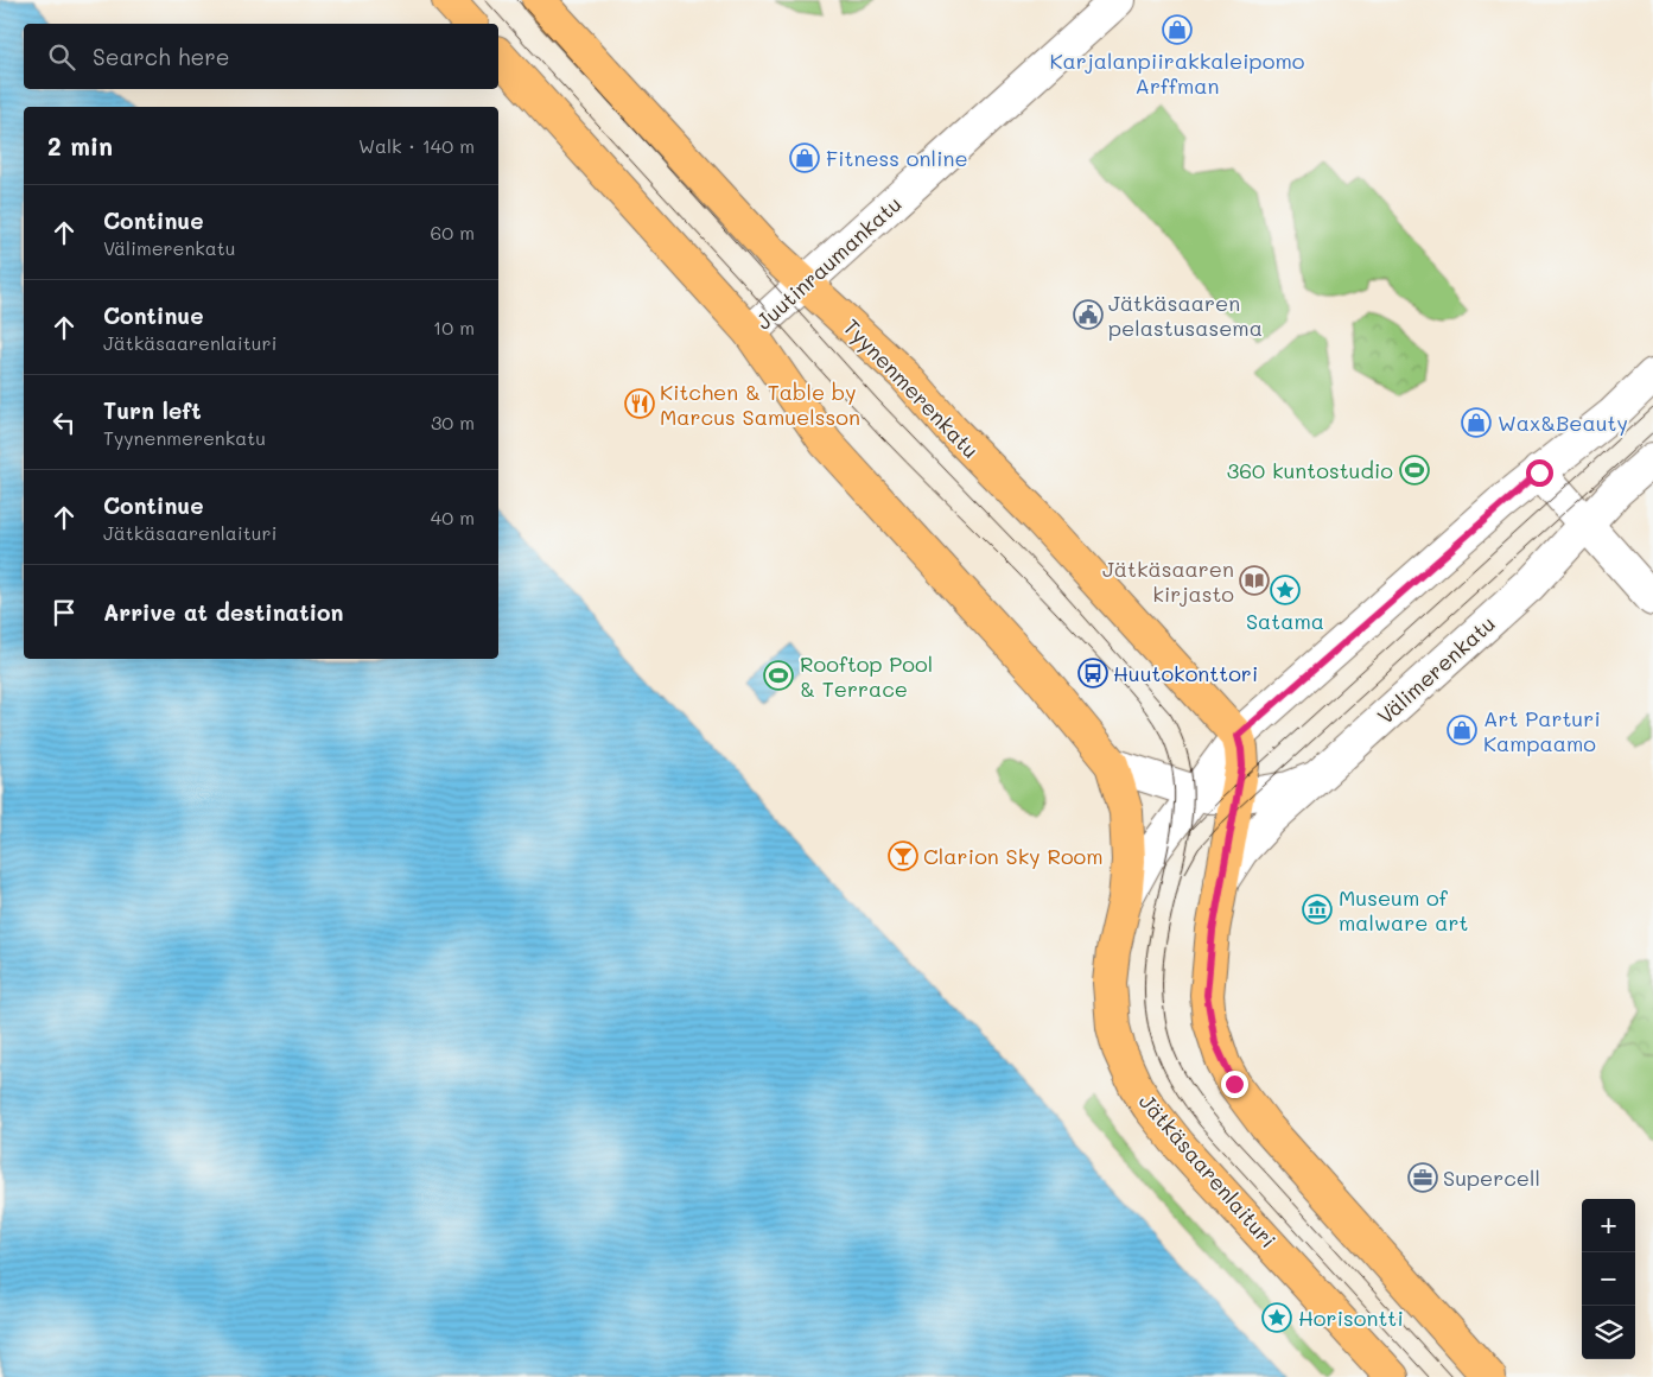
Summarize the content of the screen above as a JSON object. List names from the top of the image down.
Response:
{
  "streets": {
    "main road": ["Tyynenmerenkatu", "Jätkäsaarenlaituri"],
    "street": ["Juutinraumankatu", "Välimerenkatu"]
  },
  "crossings": [
    ["Juutinraumankatu", "Tyynenmerenkatu"],
    ["Tyynenmerenkatu", "Jätkäsaarenlaituri"]
  ],
  "places": {
    "shop": [
      "Karjalanpiirakkaleipomo Arffman",
      "Fitness online",
      "Wax&Beauty",
      "Art Parturi Kampaamo"
    ],
    "public building": ["Jätkäsaaren pelastusasema"],
    "restaurant": ["Kitchen & Table by Marcus Samuelsson"],
    "sports": ["360 kuntostudio", "Rooftop Pool & Terrace"],
    "library": ["Jätkäsaaren kirjasto"],
    "place": ["Satama", "Horisontti"],
    "bus stop": ["Huutokonttori"],
    "bar": ["Clarion Sky Room"],
    "museum": ["Museum of malware art"],
    "office": ["Supercell"]
  },
  "page": {
    "search": "Search here",
    "heading": ["2 min", "Walk · 140 m"],
    "list": [
      ["Continue", "Välimerenkatu", "60 m"],
      ["Continue", "Jätkäsaarenlaituri", "10 m"],
      ["Turn left", "Tyynenmerenkatu", "30 m"],
      ["Continue", "Jätkäsaarenlaituri", "40 m"],
      "Arrive at destination"
    ],
    "map_buttons": ["+", "−"]
  }
}
